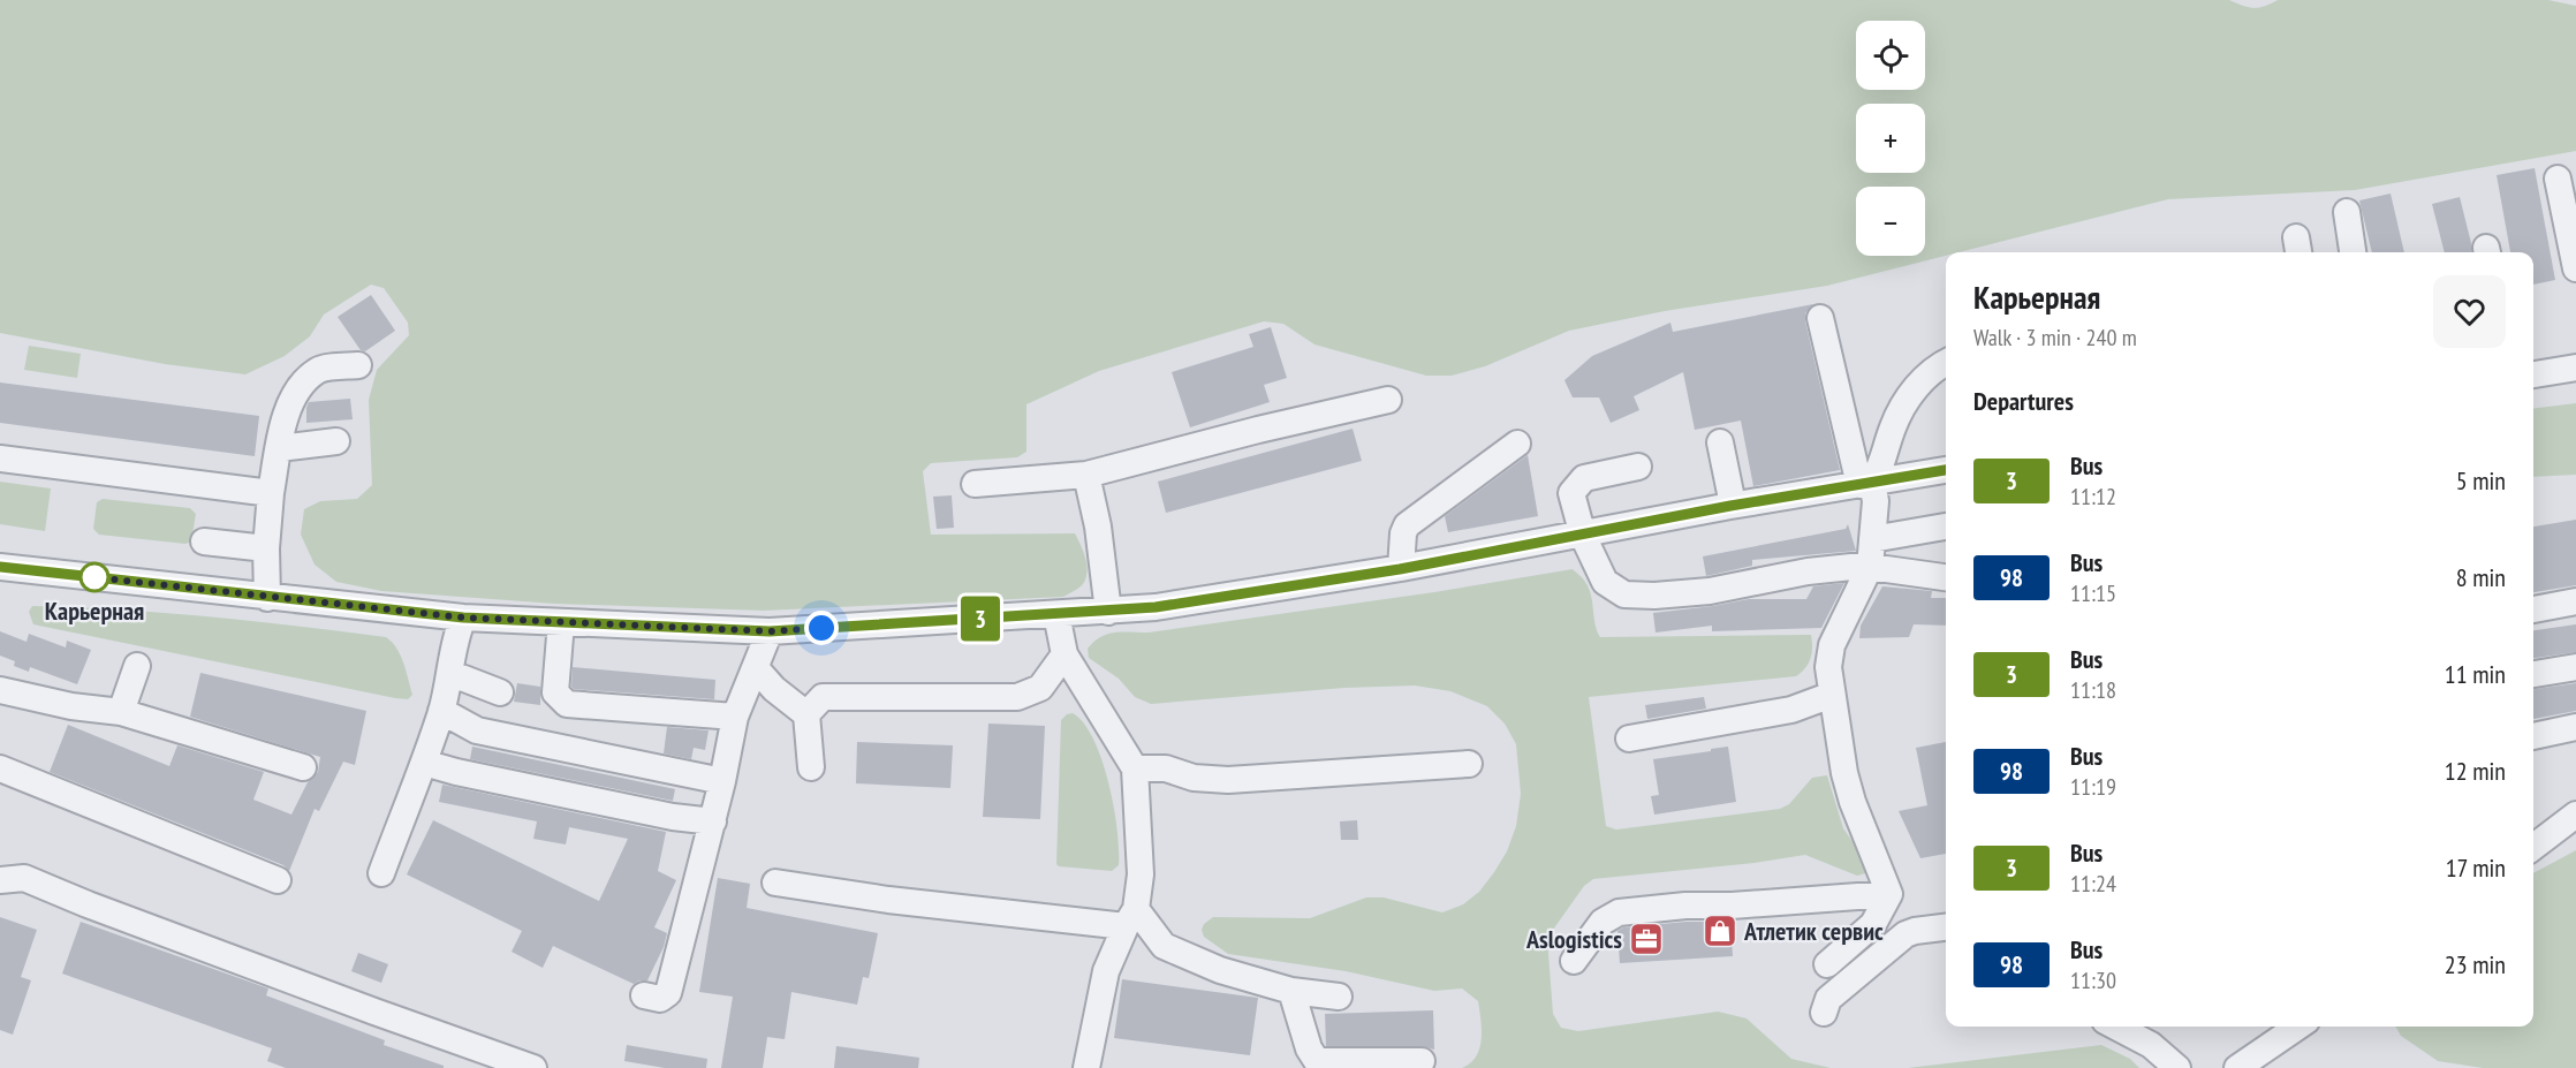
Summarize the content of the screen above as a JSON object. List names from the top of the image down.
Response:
{
  "places": {
    "other": ["Карьерная"],
    "shop": ["Атлетик сервис"],
    "office": ["Aslogistics"]
  },
  "lines": ["bus line 3"],
  "page": {
    "on_map": "3",
    "map_buttons": ["+", "−"],
    "heading": [
      ["Карьерная", "Walk · 3 min · 240 m"],
      "Departures"
    ],
    "list": [
      {
        "mark": "3",
        "name": "Bus",
        "note": "11:12",
        "value": "5 min"
      },
      {
        "mark": "98",
        "name": "Bus",
        "note": "11:15",
        "value": "8 min"
      },
      {
        "mark": "3",
        "name": "Bus",
        "note": "11:18",
        "value": "11 min"
      },
      {
        "mark": "98",
        "name": "Bus",
        "note": "11:19",
        "value": "12 min"
      },
      {
        "mark": "3",
        "name": "Bus",
        "note": "11:24",
        "value": "17 min"
      },
      {
        "mark": "98",
        "name": "Bus",
        "note": "11:30",
        "value": "23 min"
      }
    ]
  }
}
